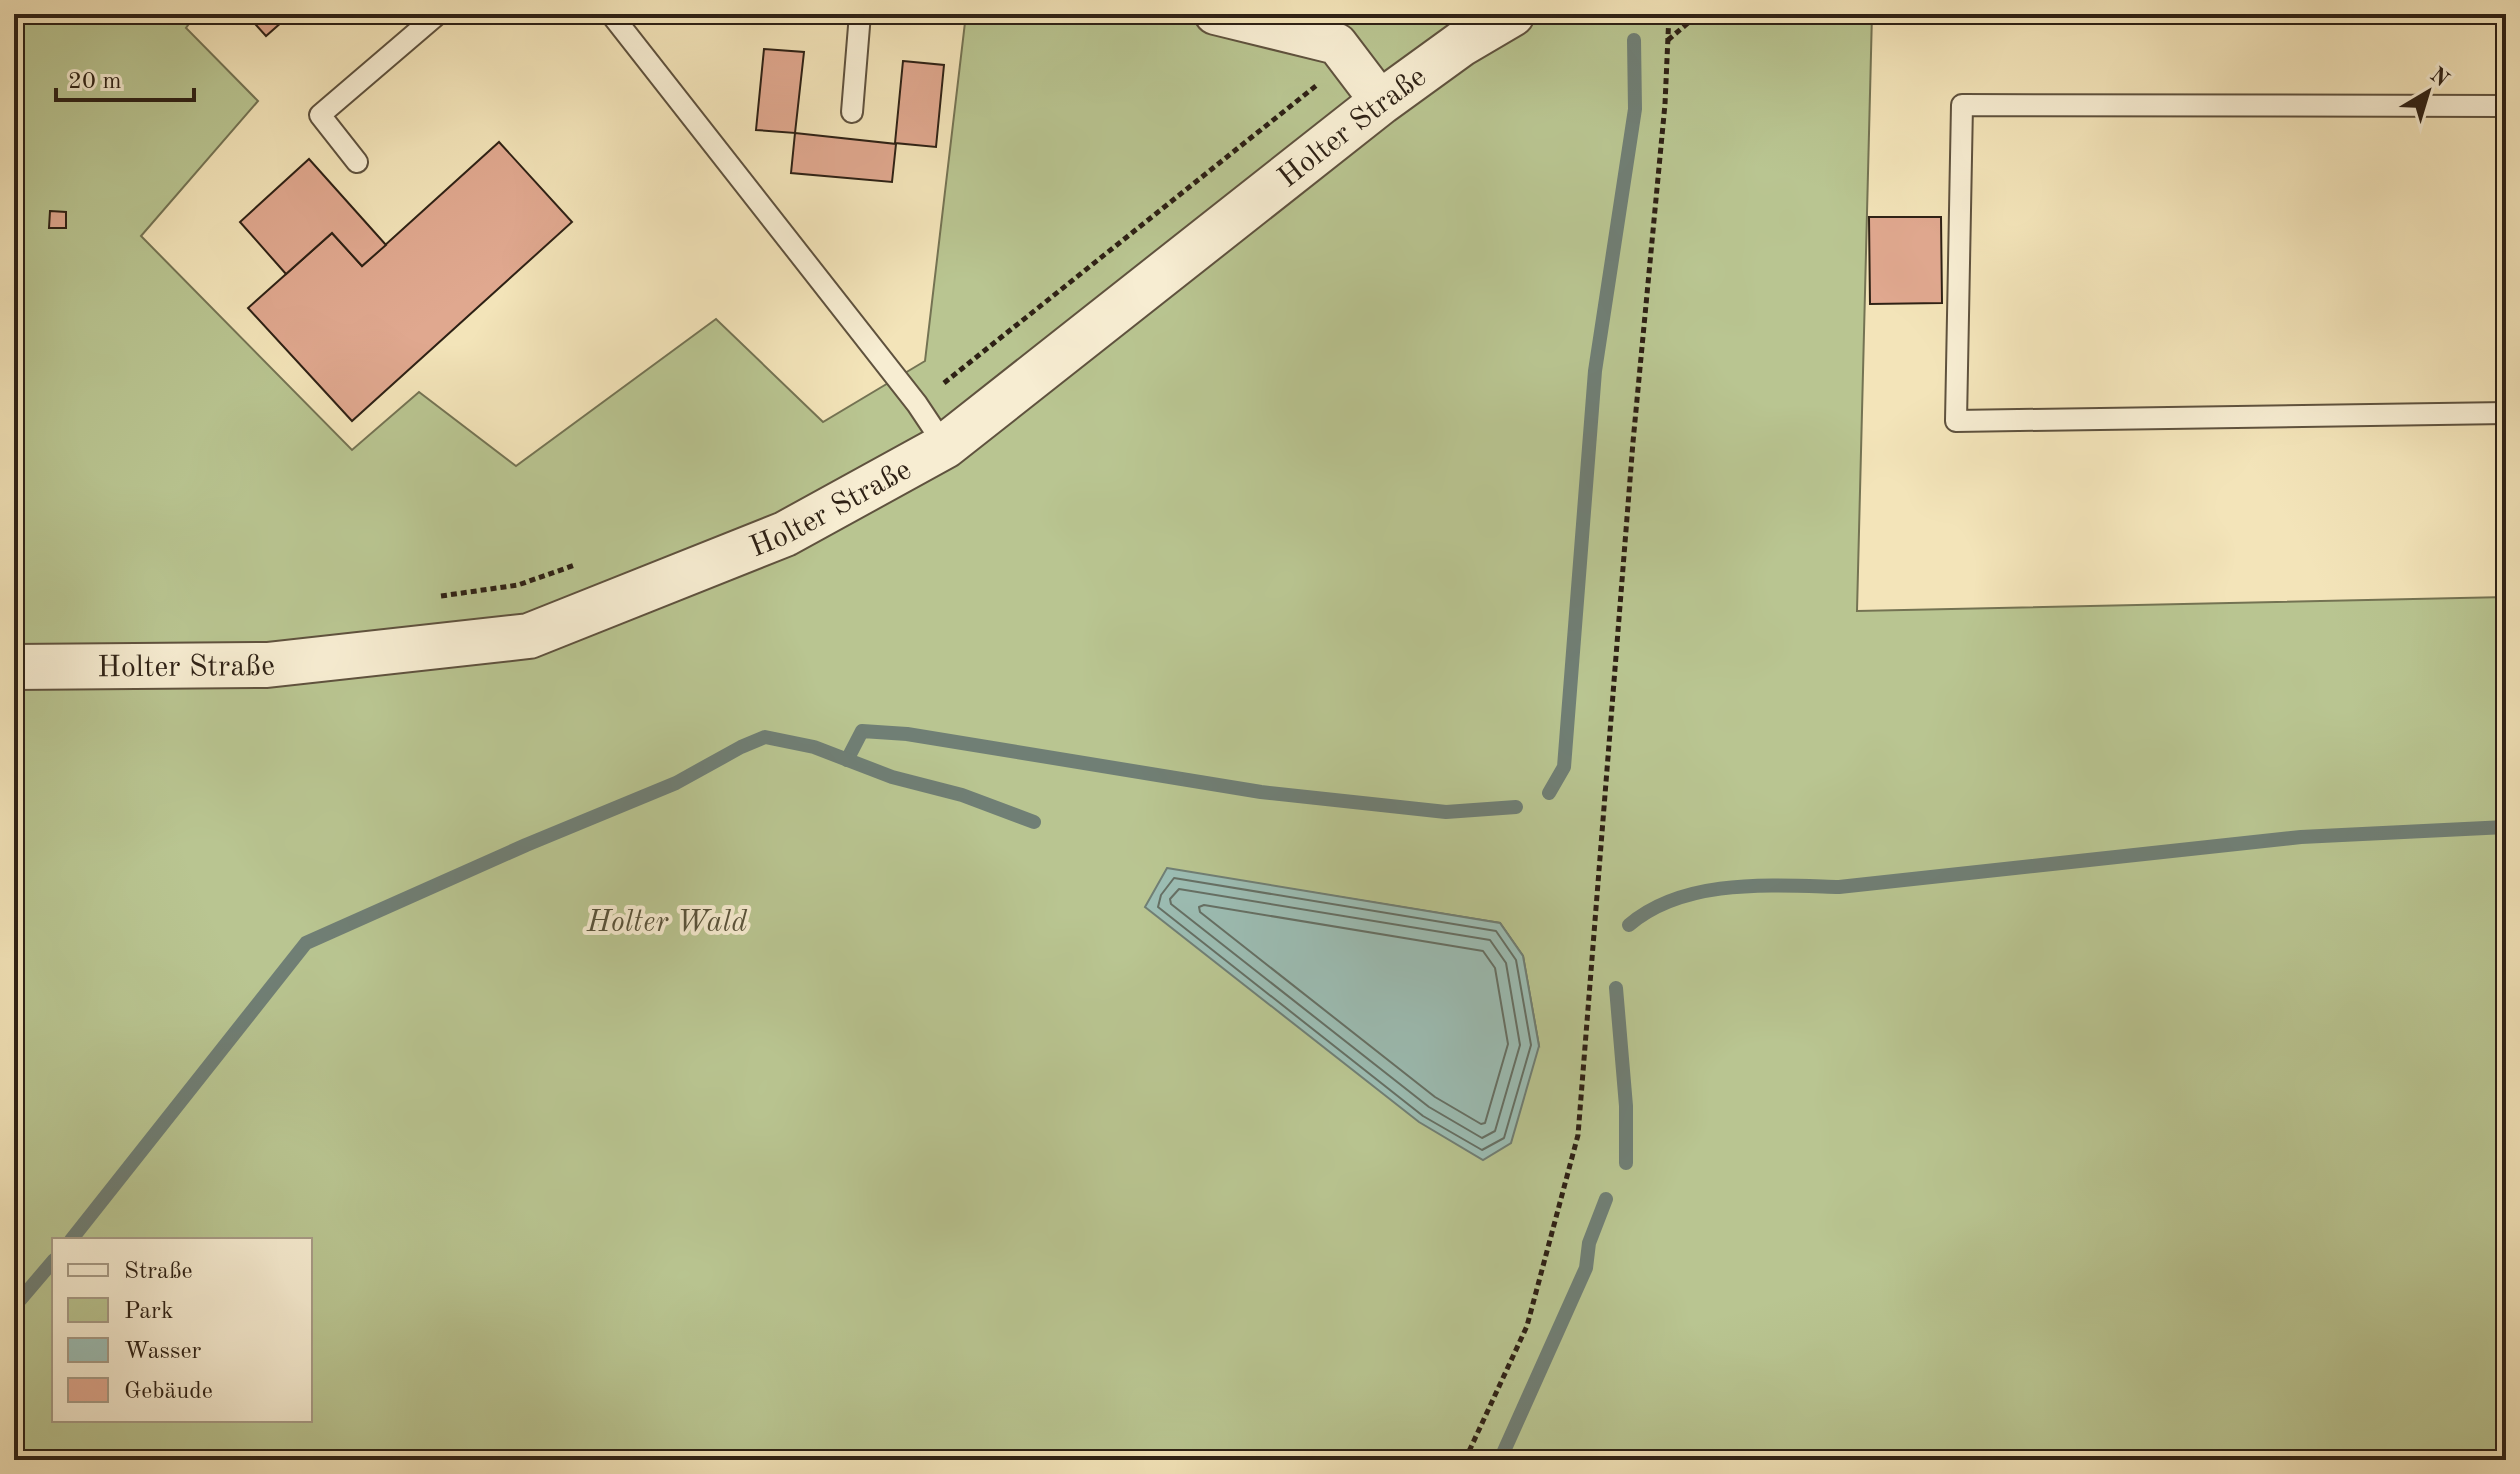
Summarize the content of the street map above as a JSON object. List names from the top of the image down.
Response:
{
  "streets": {
    "street": ["Holter Straße"]
  },
  "parks": ["Holter Wald"],
  "legend": [
    "Straße",
    "Park",
    "Wasser",
    "Gebäude"
  ],
  "scale_bar": "20 m",
  "north": "top right"
}
